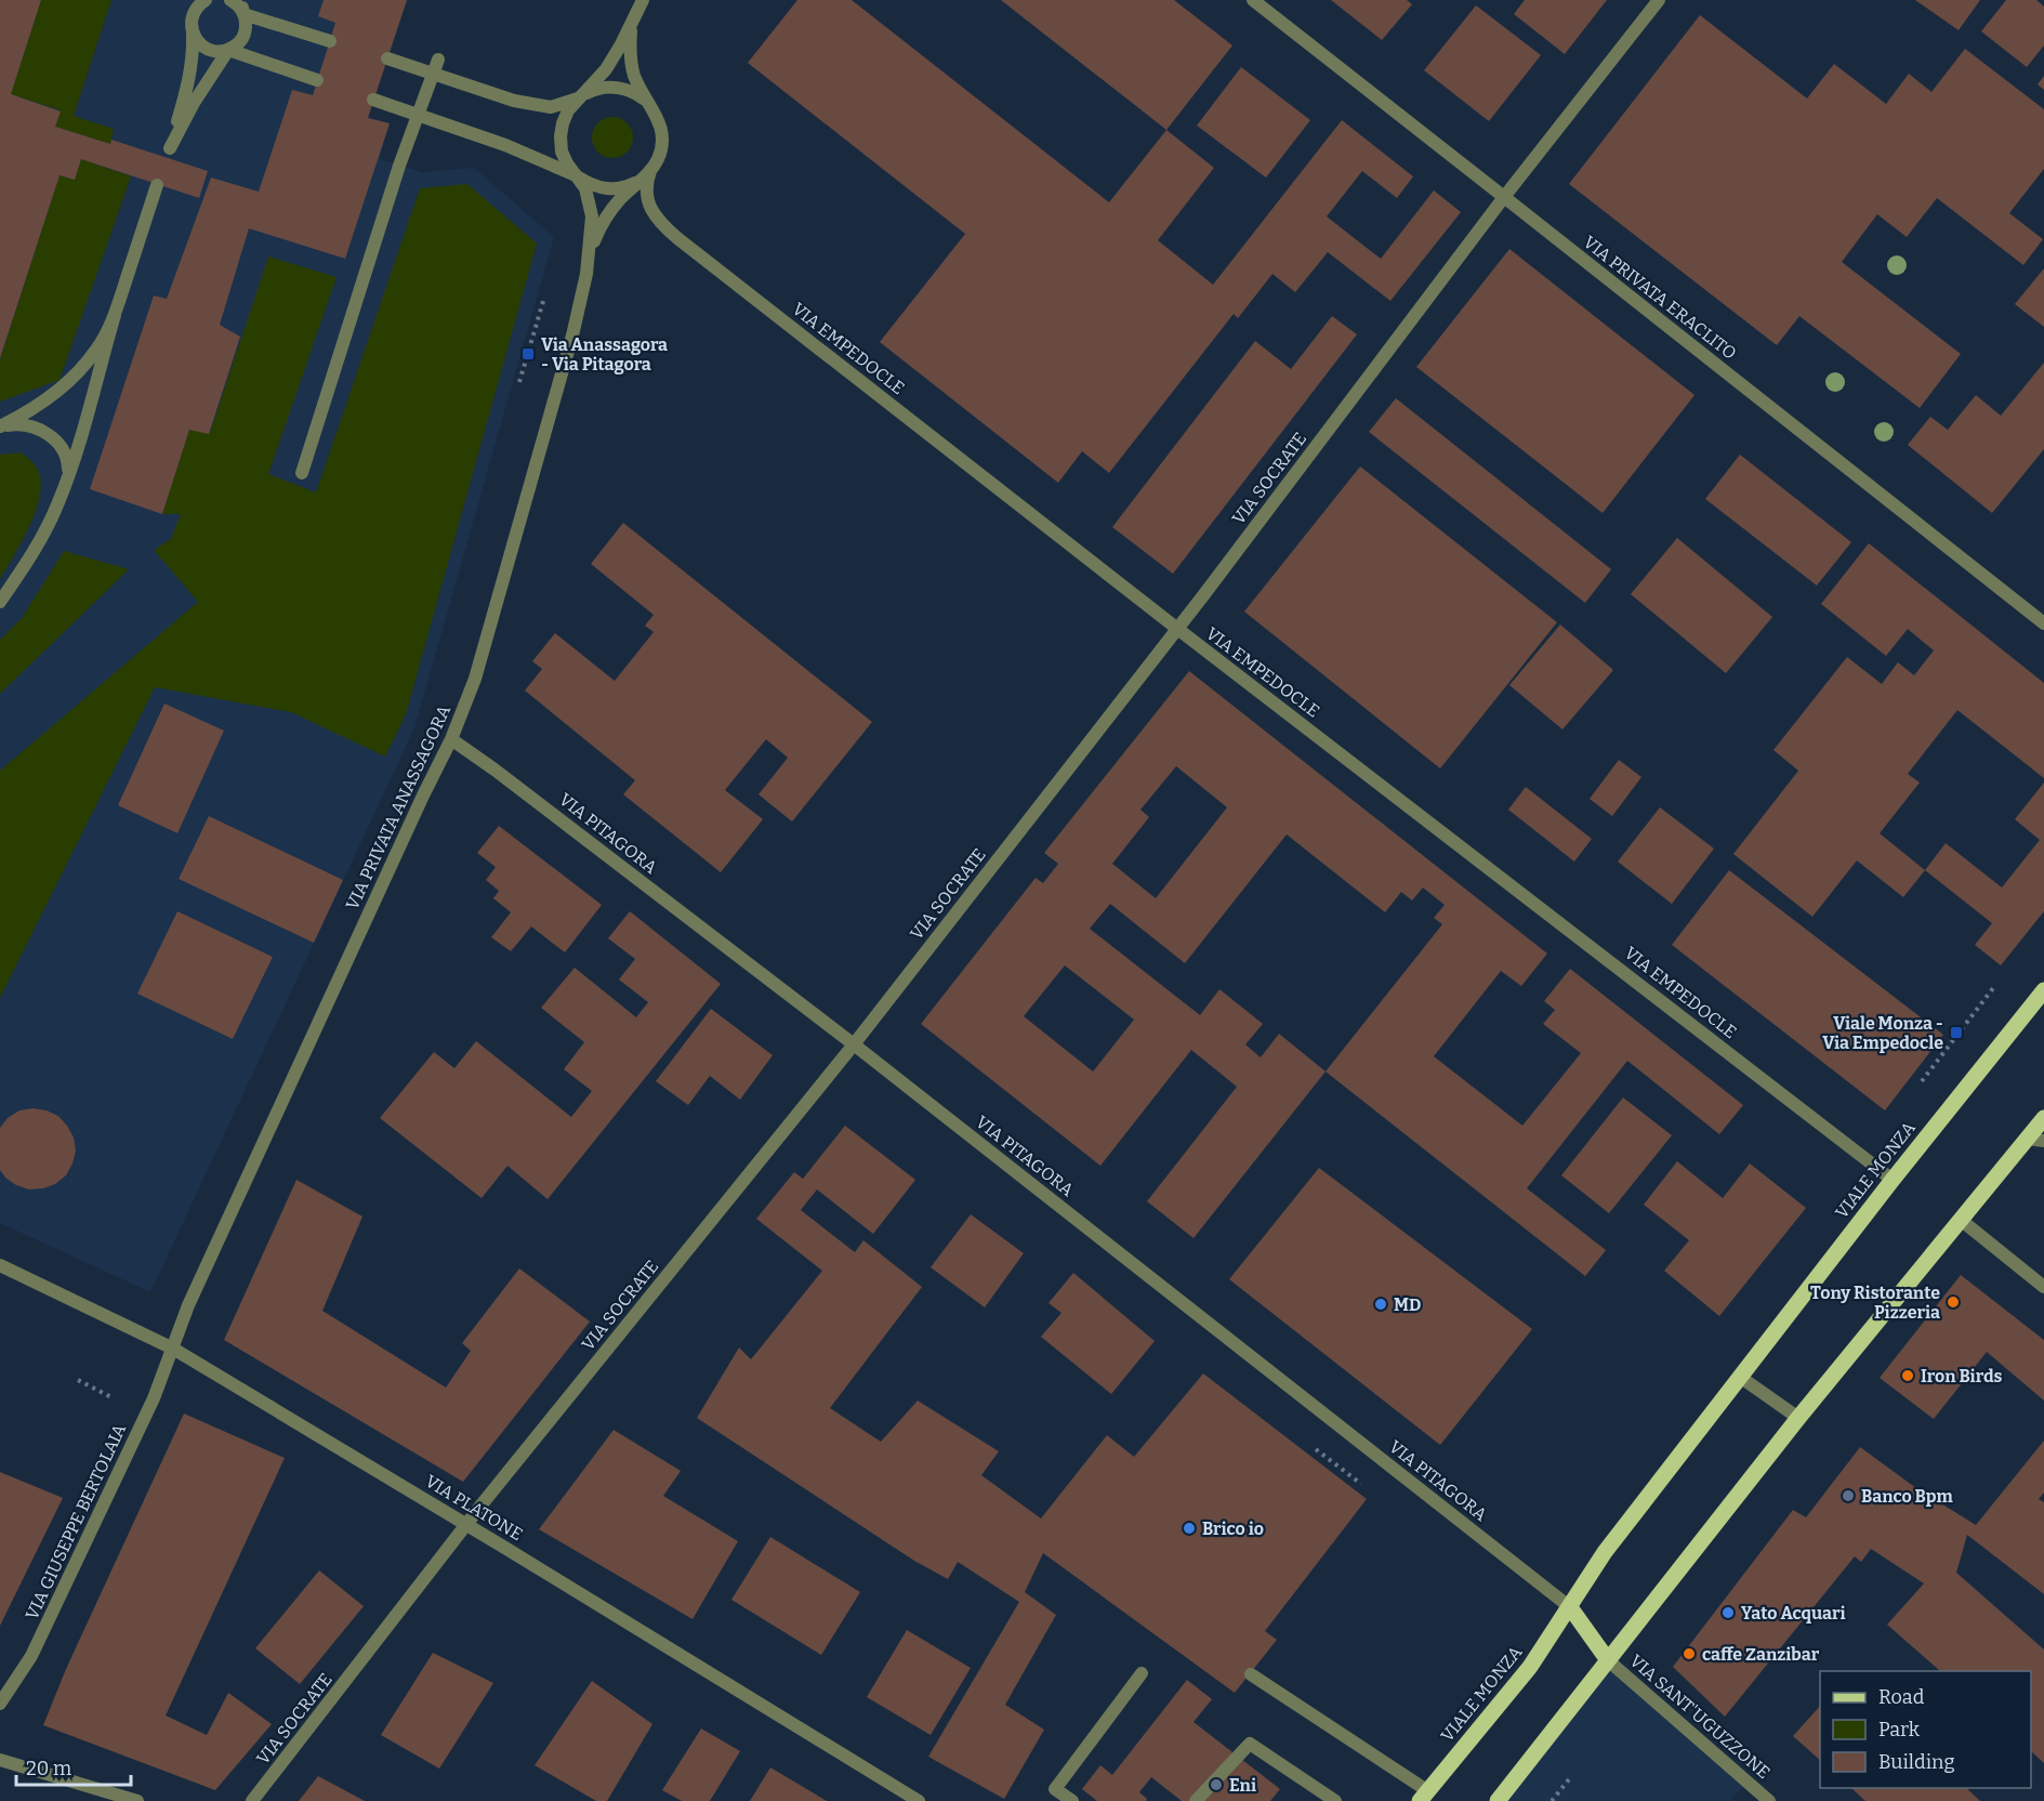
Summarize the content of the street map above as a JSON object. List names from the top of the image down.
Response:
{
  "streets": {
    "main road": ["VIALE MONZA"],
    "street": [
      "VIA PRIVATA ERACLITO",
      "VIA EMPEDOCLE",
      "VIA SOCRATE",
      "VIA PRIVATA ANASSAGORA",
      "VIA PITAGORA",
      "VIA PLATONE",
      "VIA GIUSEPPE BERTOLAIA",
      "VIA SANT'UGUZZONE"
    ]
  },
  "crossings": [
    ["VIA PRIVATA ERACLITO", "VIA SOCRATE"],
    ["VIA EMPEDOCLE", "VIA SOCRATE"],
    ["VIA EMPEDOCLE", "VIA PRIVATA ANASSAGORA"],
    ["VIA EMPEDOCLE", "VIALE MONZA"],
    ["VIA SOCRATE", "VIA PITAGORA"],
    ["VIA SOCRATE", "VIA PLATONE"],
    ["VIA PRIVATA ANASSAGORA", "VIA PITAGORA"],
    ["VIA PRIVATA ANASSAGORA", "VIA PLATONE"],
    ["VIA PRIVATA ANASSAGORA", "VIA GIUSEPPE BERTOLAIA"],
    ["VIA PITAGORA", "VIALE MONZA"],
    ["VIA PLATONE", "VIA GIUSEPPE BERTOLAIA"]
  ],
  "places": {
    "transit": ["Via Anassagora - Via Pitagora", "Viale Monza - Via Empedocle"],
    "other": [
      "Tony Ristorante Pizzeria",
      "MD",
      "Iron Birds",
      "Banco Bpm",
      "Brico io",
      "Yato Acquari",
      "caffe Zanzibar",
      "Eni"
    ]
  },
  "legend": ["Road", "Park", "Building"],
  "scale_bar": "20 m"
}
